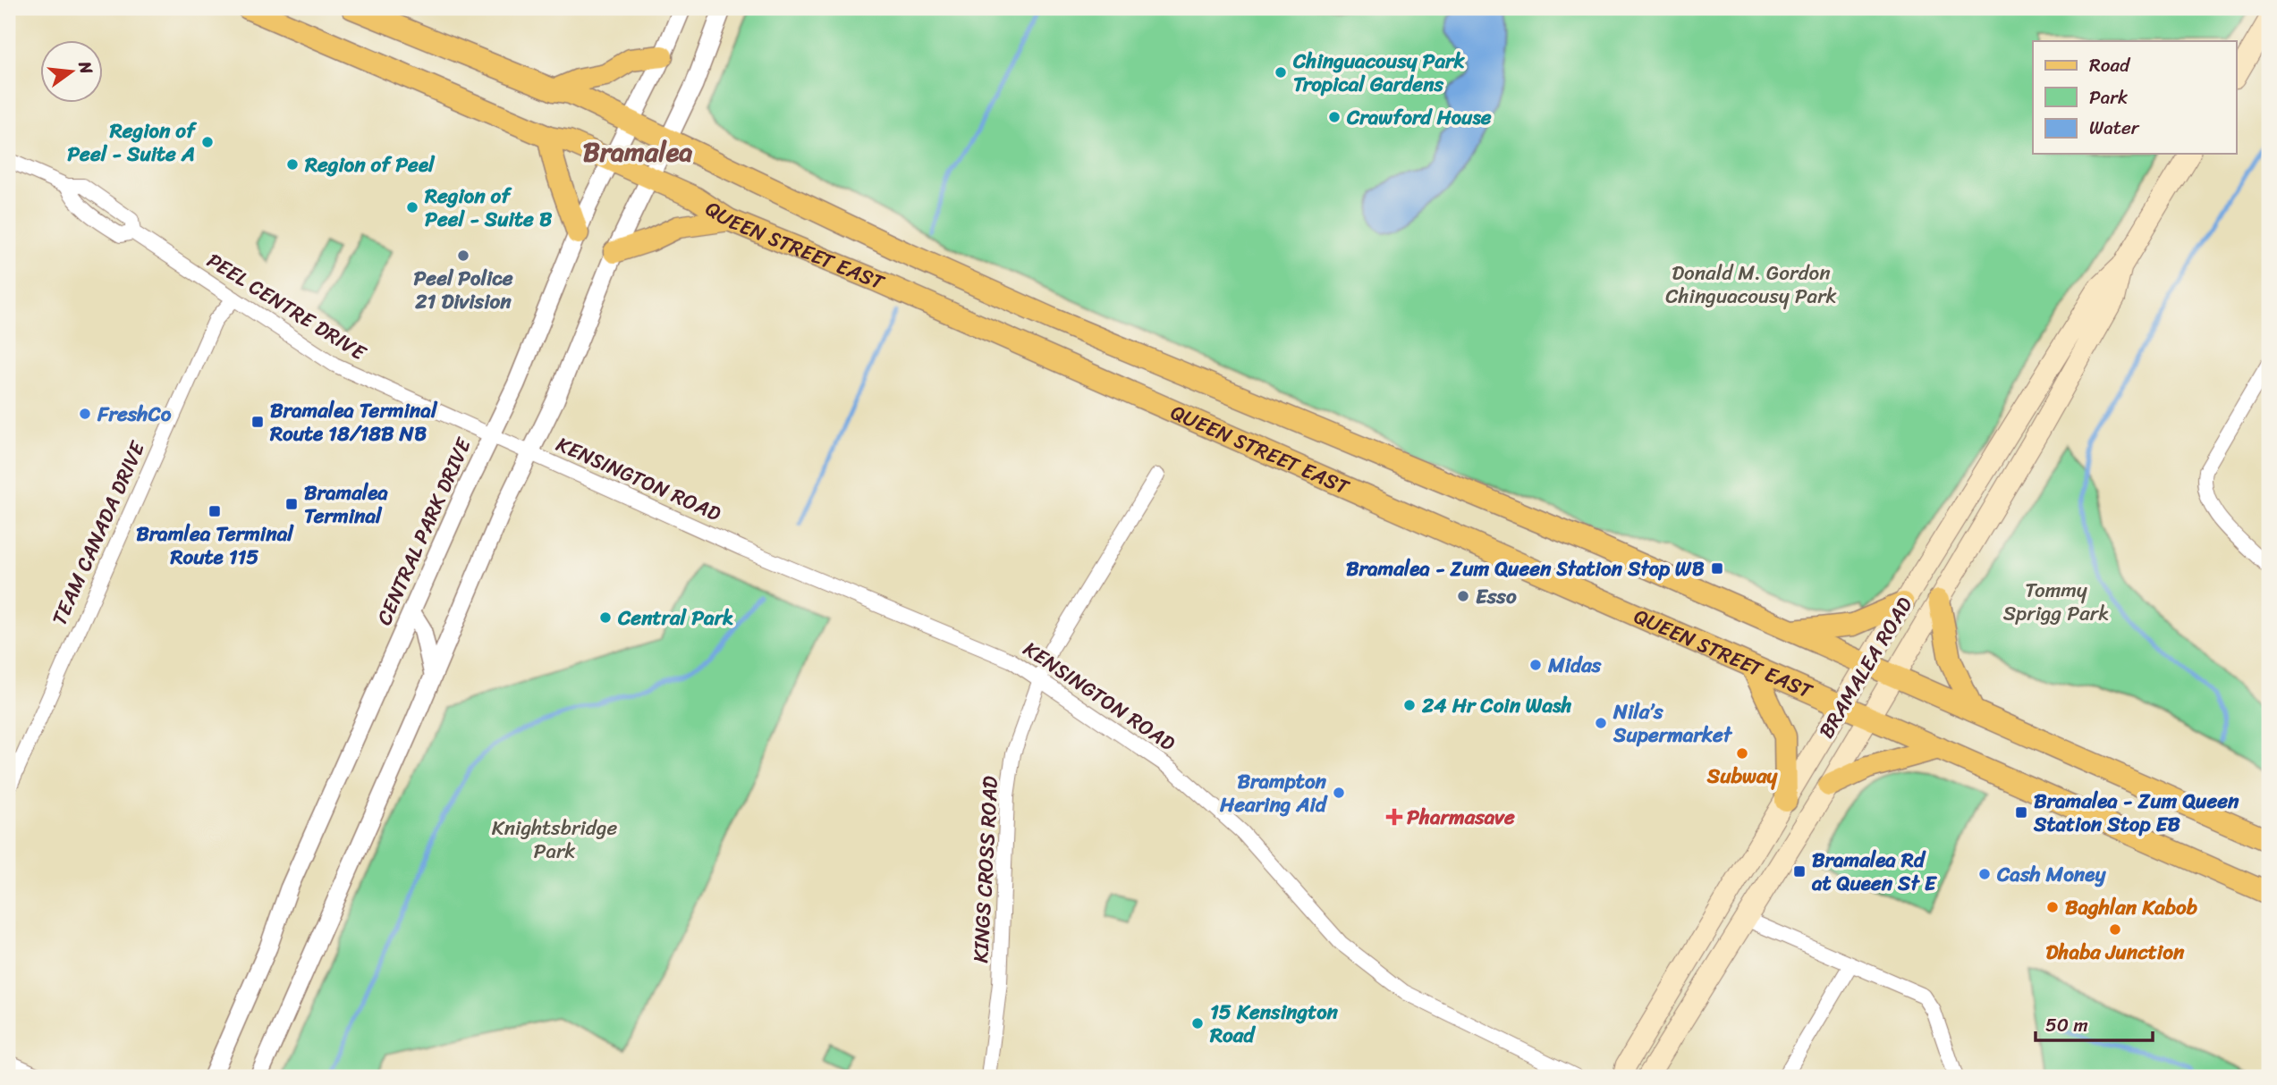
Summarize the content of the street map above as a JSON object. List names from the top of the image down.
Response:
{
  "streets": {
    "main road": ["QUEEN STREET EAST", "BRAMALEA ROAD"],
    "street": [
      "PEEL CENTRE DRIVE",
      "KENSINGTON ROAD",
      "CENTRAL PARK DRIVE",
      "TEAM CANADA DRIVE",
      "KINGS CROSS ROAD"
    ]
  },
  "crossings": [
    ["QUEEN STREET EAST", "CENTRAL PARK DRIVE"],
    ["QUEEN STREET EAST", "BRAMALEA ROAD"],
    ["PEEL CENTRE DRIVE", "KENSINGTON ROAD"],
    ["PEEL CENTRE DRIVE", "CENTRAL PARK DRIVE"],
    ["PEEL CENTRE DRIVE", "TEAM CANADA DRIVE"],
    ["KENSINGTON ROAD", "KINGS CROSS ROAD"]
  ],
  "districts": ["Bramalea"],
  "parks": ["Donald M. Gordon Chinguacousy Park", "Tommy Sprigg Park", "Knightsbridge Park"],
  "places": {
    "other": [
      "Chinguacousy Park Tropical Gardens",
      "Crawford House",
      "Region of Peel - Suite A",
      "Region of Peel",
      "Region of Peel - Suite B",
      "Peel Police 21 Division",
      "FreshCo",
      "Esso",
      "Central Park",
      "Midas",
      "24 Hr Coin Wash",
      "Nila’s Supermarket",
      "Subway",
      "Brampton Hearing Aid",
      "Cash Money",
      "Baghlan Kabob",
      "Dhaba Junction",
      "15 Kensington Road"
    ],
    "transit": [
      "Bramalea Terminal Route 18/18B NB",
      "Bramalea Terminal",
      "Bramlea Terminal Route 115",
      "Bramalea - Zum Queen Station Stop WB",
      "Bramalea - Zum Queen Station Stop EB",
      "Bramalea Rd at Queen St E"
    ],
    "health": ["Pharmasave"]
  },
  "legend": ["Road", "Park", "Water"],
  "scale_bar": "50 m",
  "north": "right"
}
